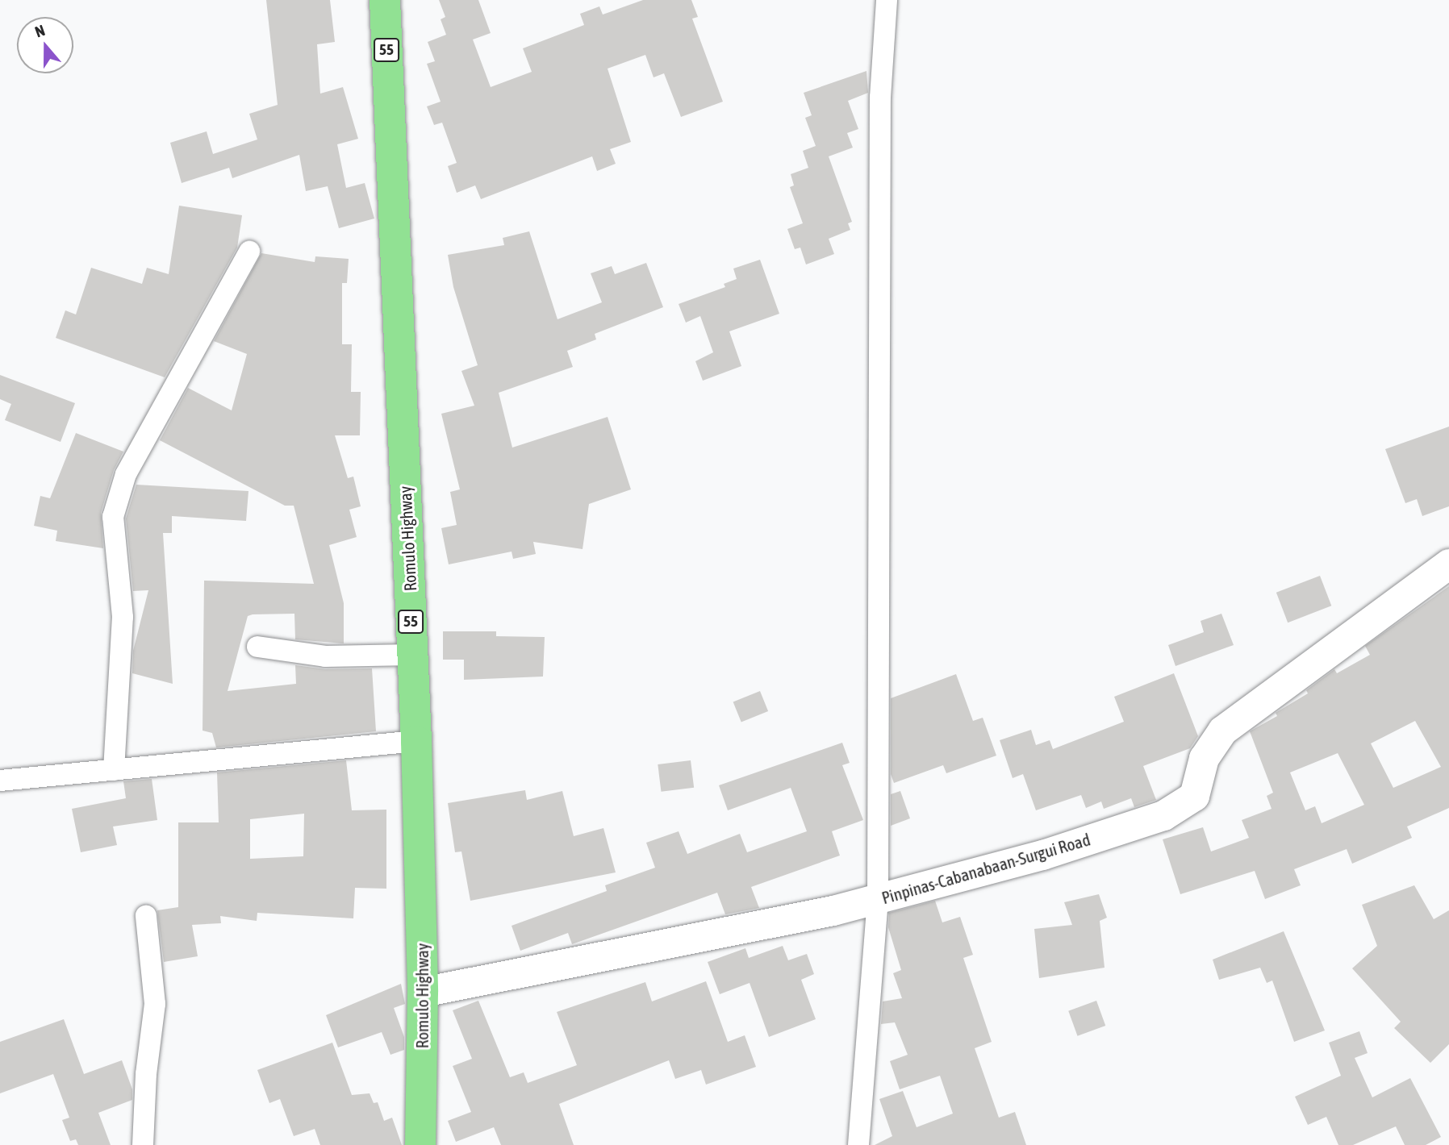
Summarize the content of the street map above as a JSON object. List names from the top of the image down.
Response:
{
  "streets": {
    "highway": ["55", "Romulo Highway"],
    "street": ["Pinpinas-Cabanabaan-Surgui Road"]
  },
  "crossings": [
    ["Romulo Highway", "Pinpinas-Cabanabaan-Surgui Road"]
  ],
  "north": "top"
}
